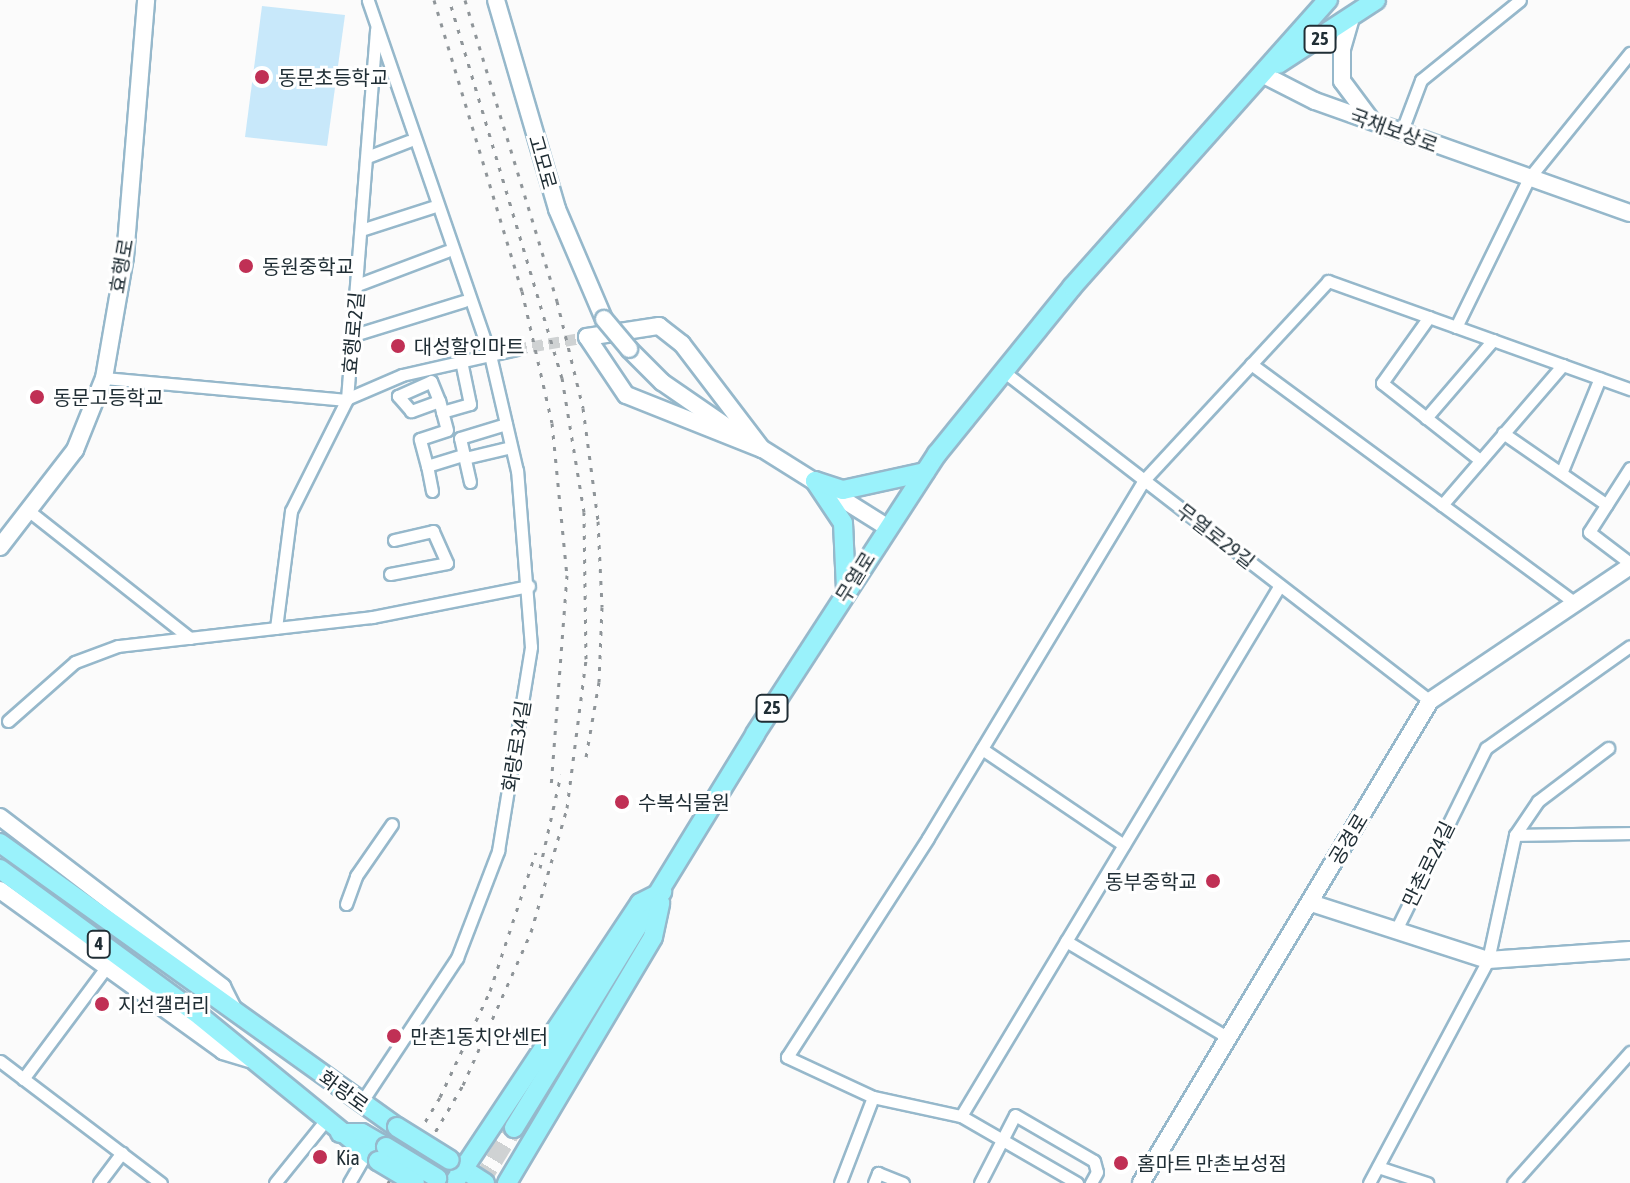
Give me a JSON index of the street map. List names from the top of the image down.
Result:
{
  "streets": {
    "main road": [
      "25",
      "국채보상로",
      "고모로",
      "효행로",
      "무열로",
      "공경로",
      "만촌로24길",
      "4",
      "화랑로"
    ],
    "street": ["효행로2길", "무열로29길", "화랑로34길"]
  },
  "crossings": [
    ["국채보상로", "무열로"],
    ["효행로2길", "화랑로34길"],
    ["무열로29길", "무열로"],
    ["무열로29길", "공경로"],
    ["화랑로34길", "화랑로"],
    ["공경로", "만촌로24길"]
  ],
  "places": [
    "동문초등학교",
    "동원중학교",
    "대성할인마트",
    "동문고등학교",
    "수복식물원",
    "동부중학교",
    "지선갤러리",
    "만촌1동치안센터",
    "Kia",
    "홈마트 만촌보성점"
  ]
}
